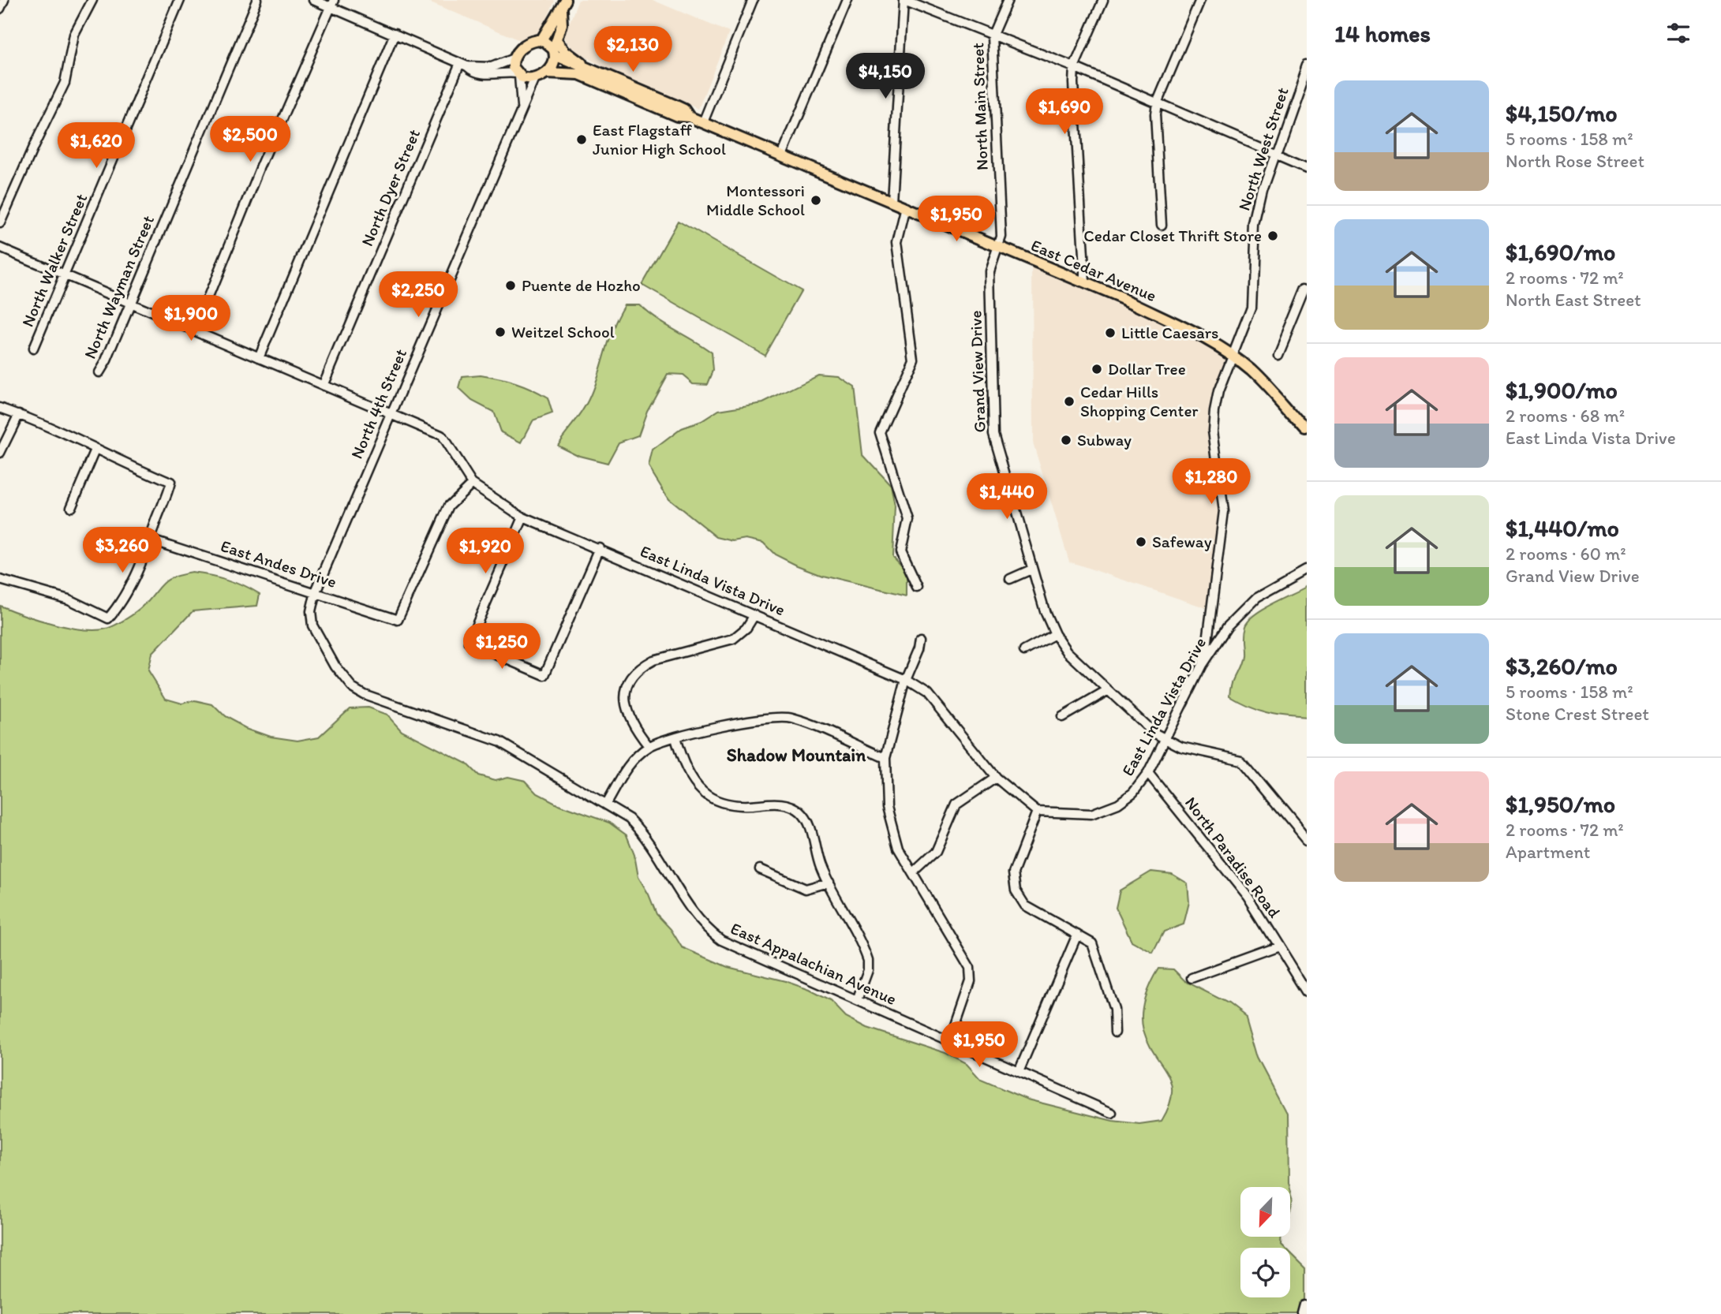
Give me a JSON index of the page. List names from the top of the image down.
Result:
{
  "streets": {
    "main road": ["East Cedar Avenue"],
    "street": [
      "North Main Street",
      "North West Street",
      "North Dyer Street",
      "North Walker Street",
      "North Wayman Street",
      "Grand View Drive",
      "North 4th Street",
      "East Andes Drive",
      "East Linda Vista Drive",
      "North Paradise Road",
      "East Appalachian Avenue"
    ]
  },
  "crossings": [
    ["North Main Street", "East Cedar Avenue"],
    ["North Main Street", "Grand View Drive"],
    ["North West Street", "East Cedar Avenue"],
    ["North West Street", "East Linda Vista Drive"],
    ["North Dyer Street", "East Linda Vista Drive"],
    ["North Walker Street", "East Linda Vista Drive"],
    ["East Cedar Avenue", "Grand View Drive"],
    ["East Cedar Avenue", "North 4th Street"],
    ["North Wayman Street", "East Linda Vista Drive"],
    ["Grand View Drive", "East Linda Vista Drive"],
    ["North 4th Street", "East Andes Drive"],
    ["North 4th Street", "East Linda Vista Drive"],
    ["North 4th Street", "East Appalachian Avenue"],
    ["East Andes Drive", "East Linda Vista Drive"],
    ["East Andes Drive", "East Appalachian Avenue"],
    ["East Linda Vista Drive", "North Paradise Road"]
  ],
  "districts": ["Shadow Mountain"],
  "places": [
    "East Flagstaff Junior High School",
    "Montessori Middle School",
    "Cedar Closet Thrift Store",
    "Puente de Hozho",
    "Weitzel School",
    "Little Caesars",
    "Dollar Tree",
    "Cedar Hills Shopping Center",
    "Subway",
    "Safeway"
  ],
  "north": "bottom left",
  "page": {
    "heading": "14 homes",
    "price": [
      "$2,130",
      "$4,150",
      "$1,690",
      "$2,500",
      "$1,620",
      "$1,950",
      "$2,250",
      "$1,900",
      "$1,280",
      "$1,440",
      "$3,260",
      "$1,920",
      "$1,250",
      "$1,950"
    ],
    "list": [
      {
        "name": "$4,150/mo",
        "note": "5 rooms · 158 m² · North Rose Street"
      },
      {
        "name": "$1,690/mo",
        "note": "2 rooms · 72 m² · North East Street"
      },
      {
        "name": "$1,900/mo",
        "note": "2 rooms · 68 m² · East Linda Vista Drive"
      },
      {
        "name": "$1,440/mo",
        "note": "2 rooms · 60 m² · Grand View Drive"
      },
      {
        "name": "$3,260/mo",
        "note": "5 rooms · 158 m² · Stone Crest Street"
      },
      {
        "name": "$1,950/mo",
        "note": "2 rooms · 72 m² · Apartment"
      }
    ]
  }
}
